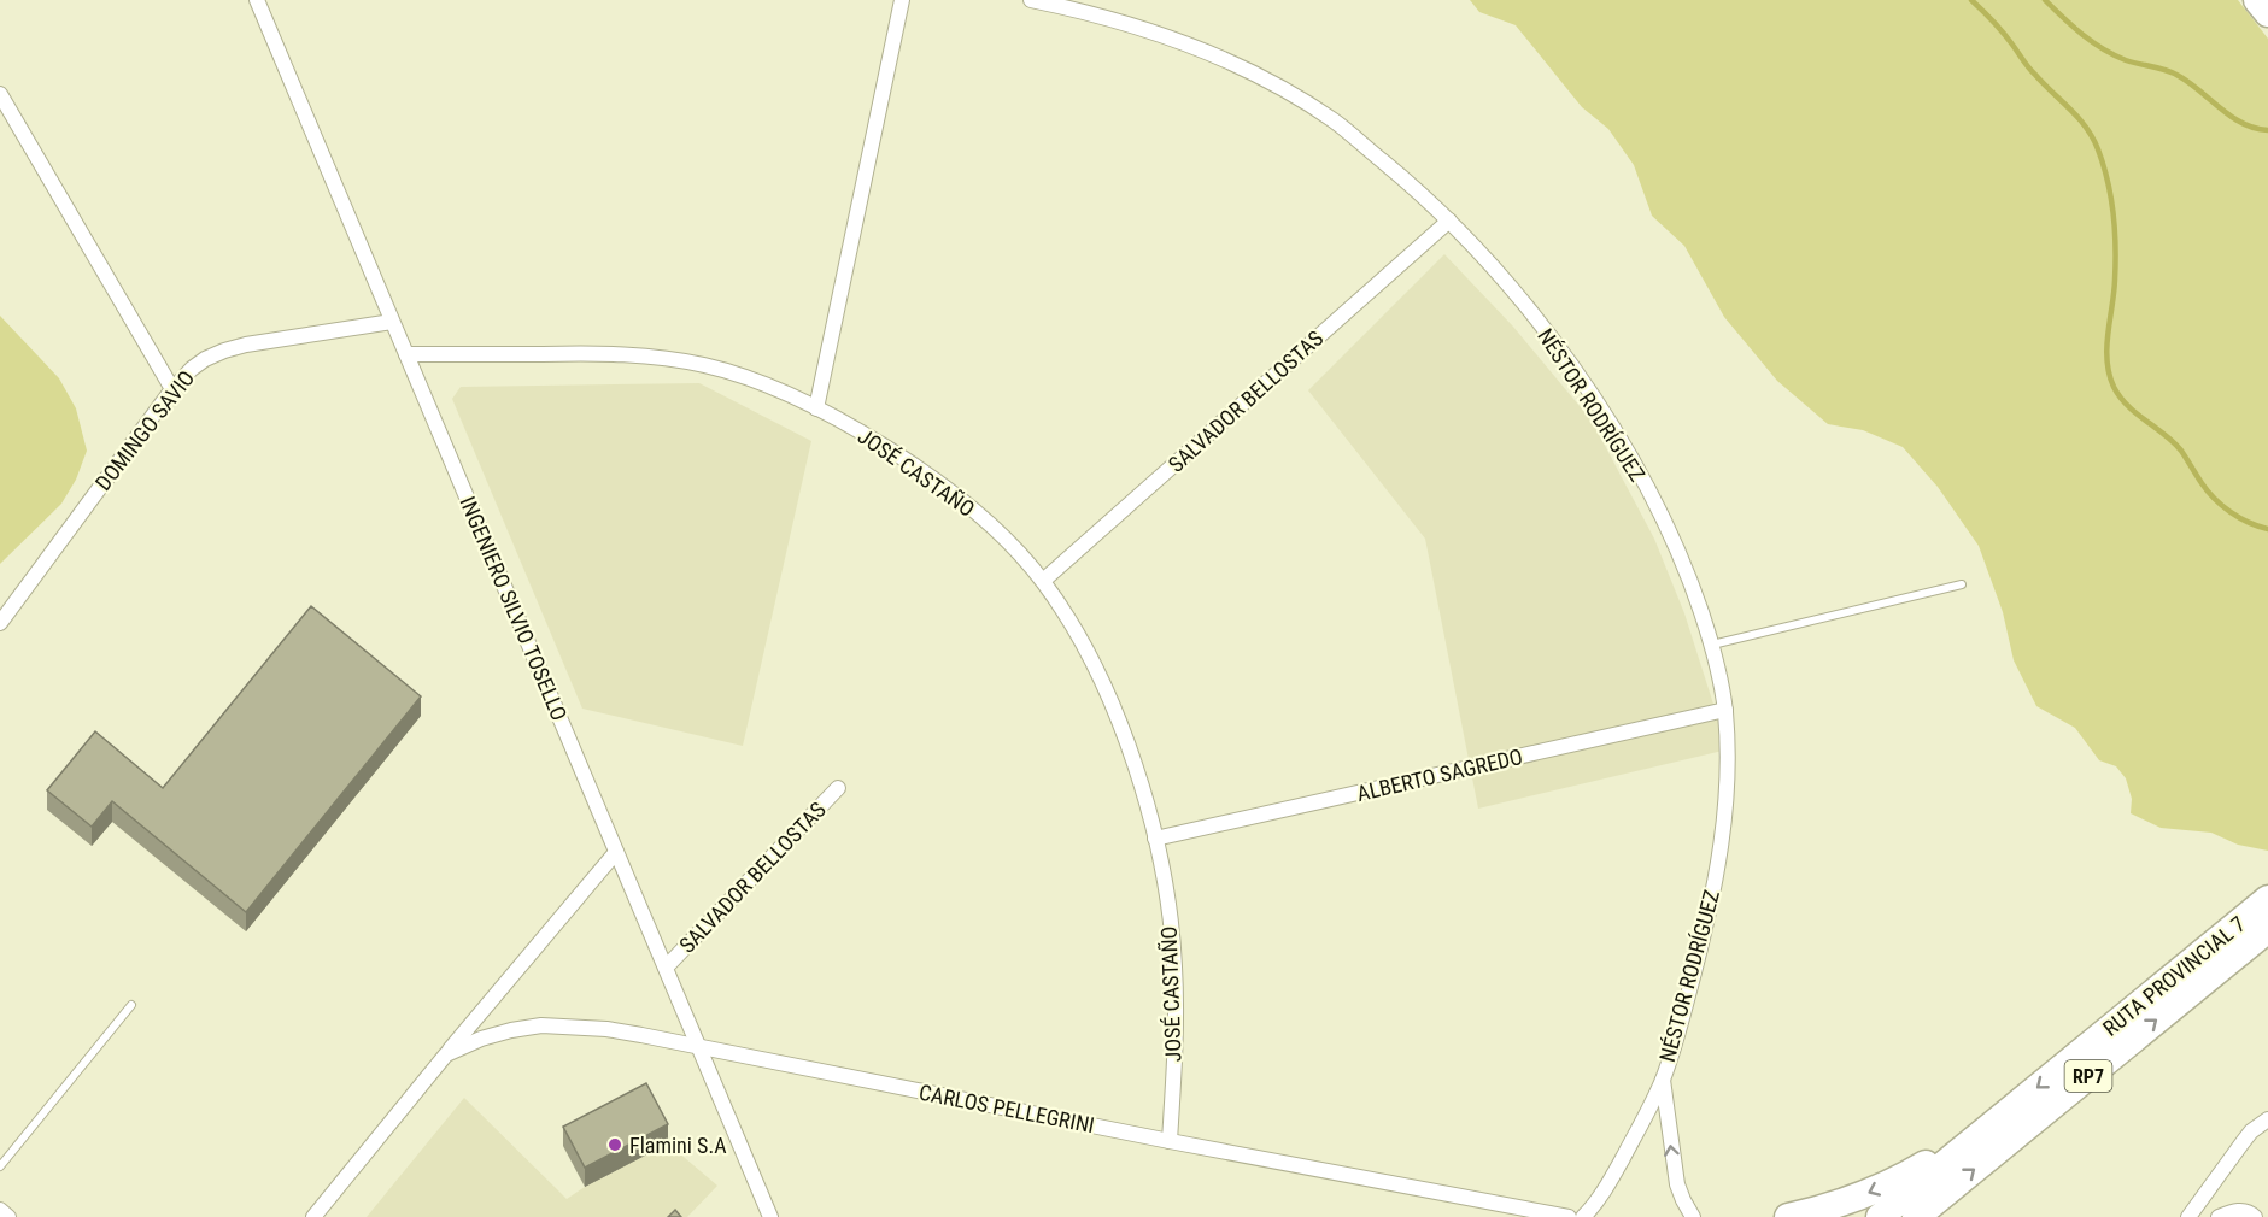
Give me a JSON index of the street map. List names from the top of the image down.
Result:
{
  "streets": {
    "highway": ["RUTA PROVINCIAL 7", "RP7"],
    "street": [
      "SALVADOR BELLOSTAS",
      "NÉSTOR RODRÍGUEZ",
      "DOMINGO SAVIO",
      "JOSÉ CASTAÑO",
      "INGENIERO SILVIO TOSELLO",
      "ALBERTO SAGREDO",
      "CARLOS PELLEGRINI"
    ]
  },
  "crossings": [
    ["SALVADOR BELLOSTAS", "NÉSTOR RODRÍGUEZ"],
    ["SALVADOR BELLOSTAS", "JOSÉ CASTAÑO"],
    ["SALVADOR BELLOSTAS", "INGENIERO SILVIO TOSELLO"],
    ["NÉSTOR RODRÍGUEZ", "ALBERTO SAGREDO"],
    ["DOMINGO SAVIO", "INGENIERO SILVIO TOSELLO"],
    ["JOSÉ CASTAÑO", "INGENIERO SILVIO TOSELLO"],
    ["JOSÉ CASTAÑO", "ALBERTO SAGREDO"],
    ["JOSÉ CASTAÑO", "CARLOS PELLEGRINI"],
    ["INGENIERO SILVIO TOSELLO", "CARLOS PELLEGRINI"]
  ],
  "places": ["Flamini S.A"]
}
